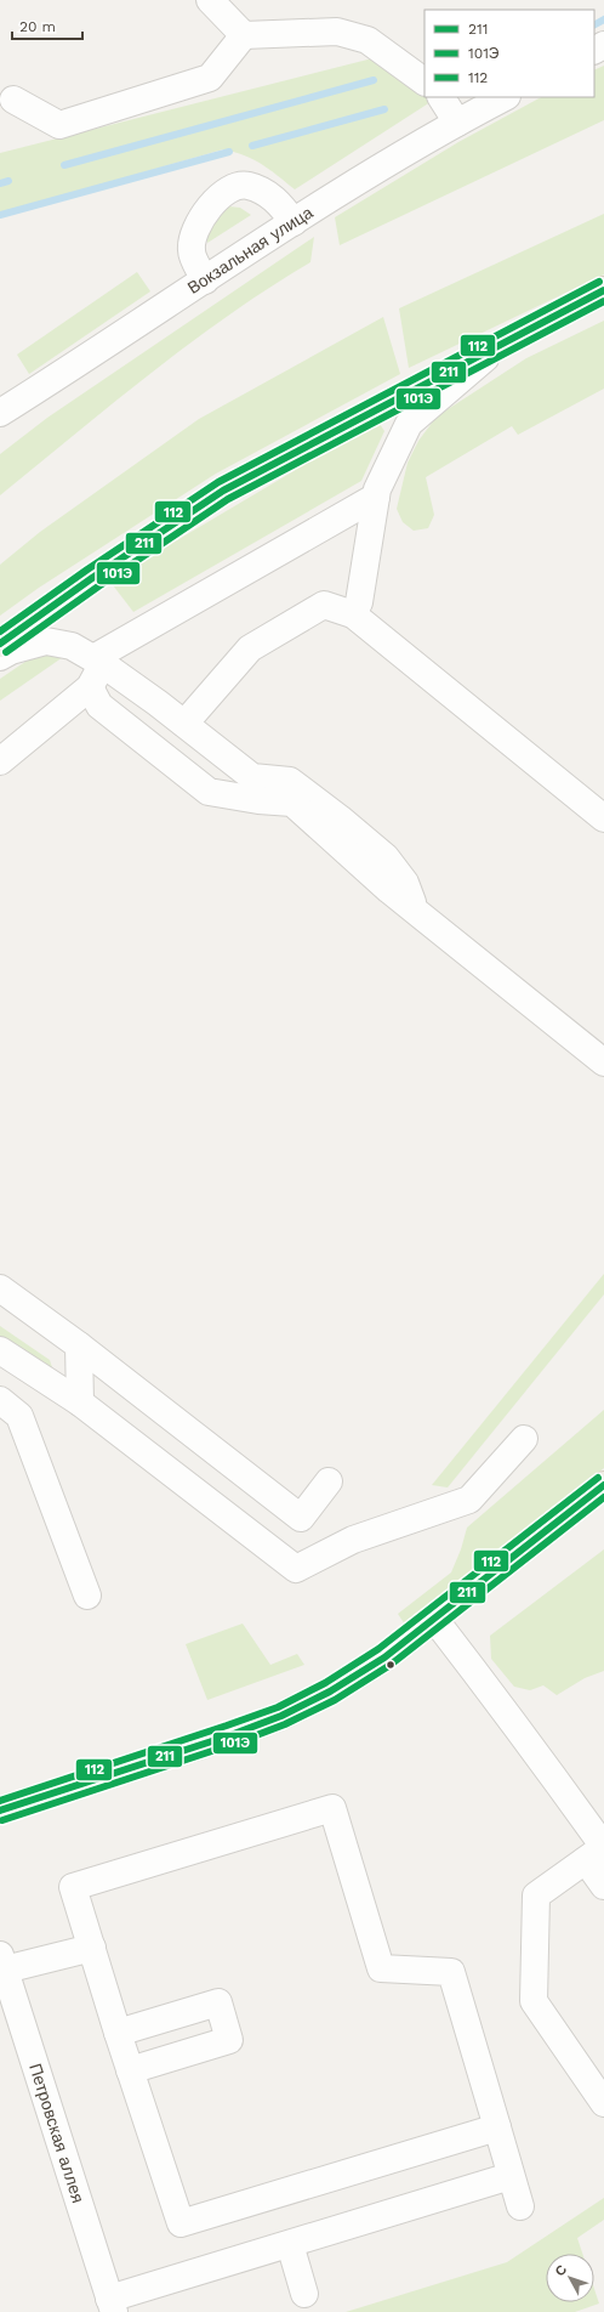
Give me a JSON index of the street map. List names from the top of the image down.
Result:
{
  "streets": {
    "street": ["Вокзальная улица", "Петровская аллея"]
  },
  "lines": ["transit line 112", "transit line 211", "transit line 101Э"],
  "legend": ["211", "101Э", "112"],
  "scale_bar": "20 m",
  "north": "top left"
}
